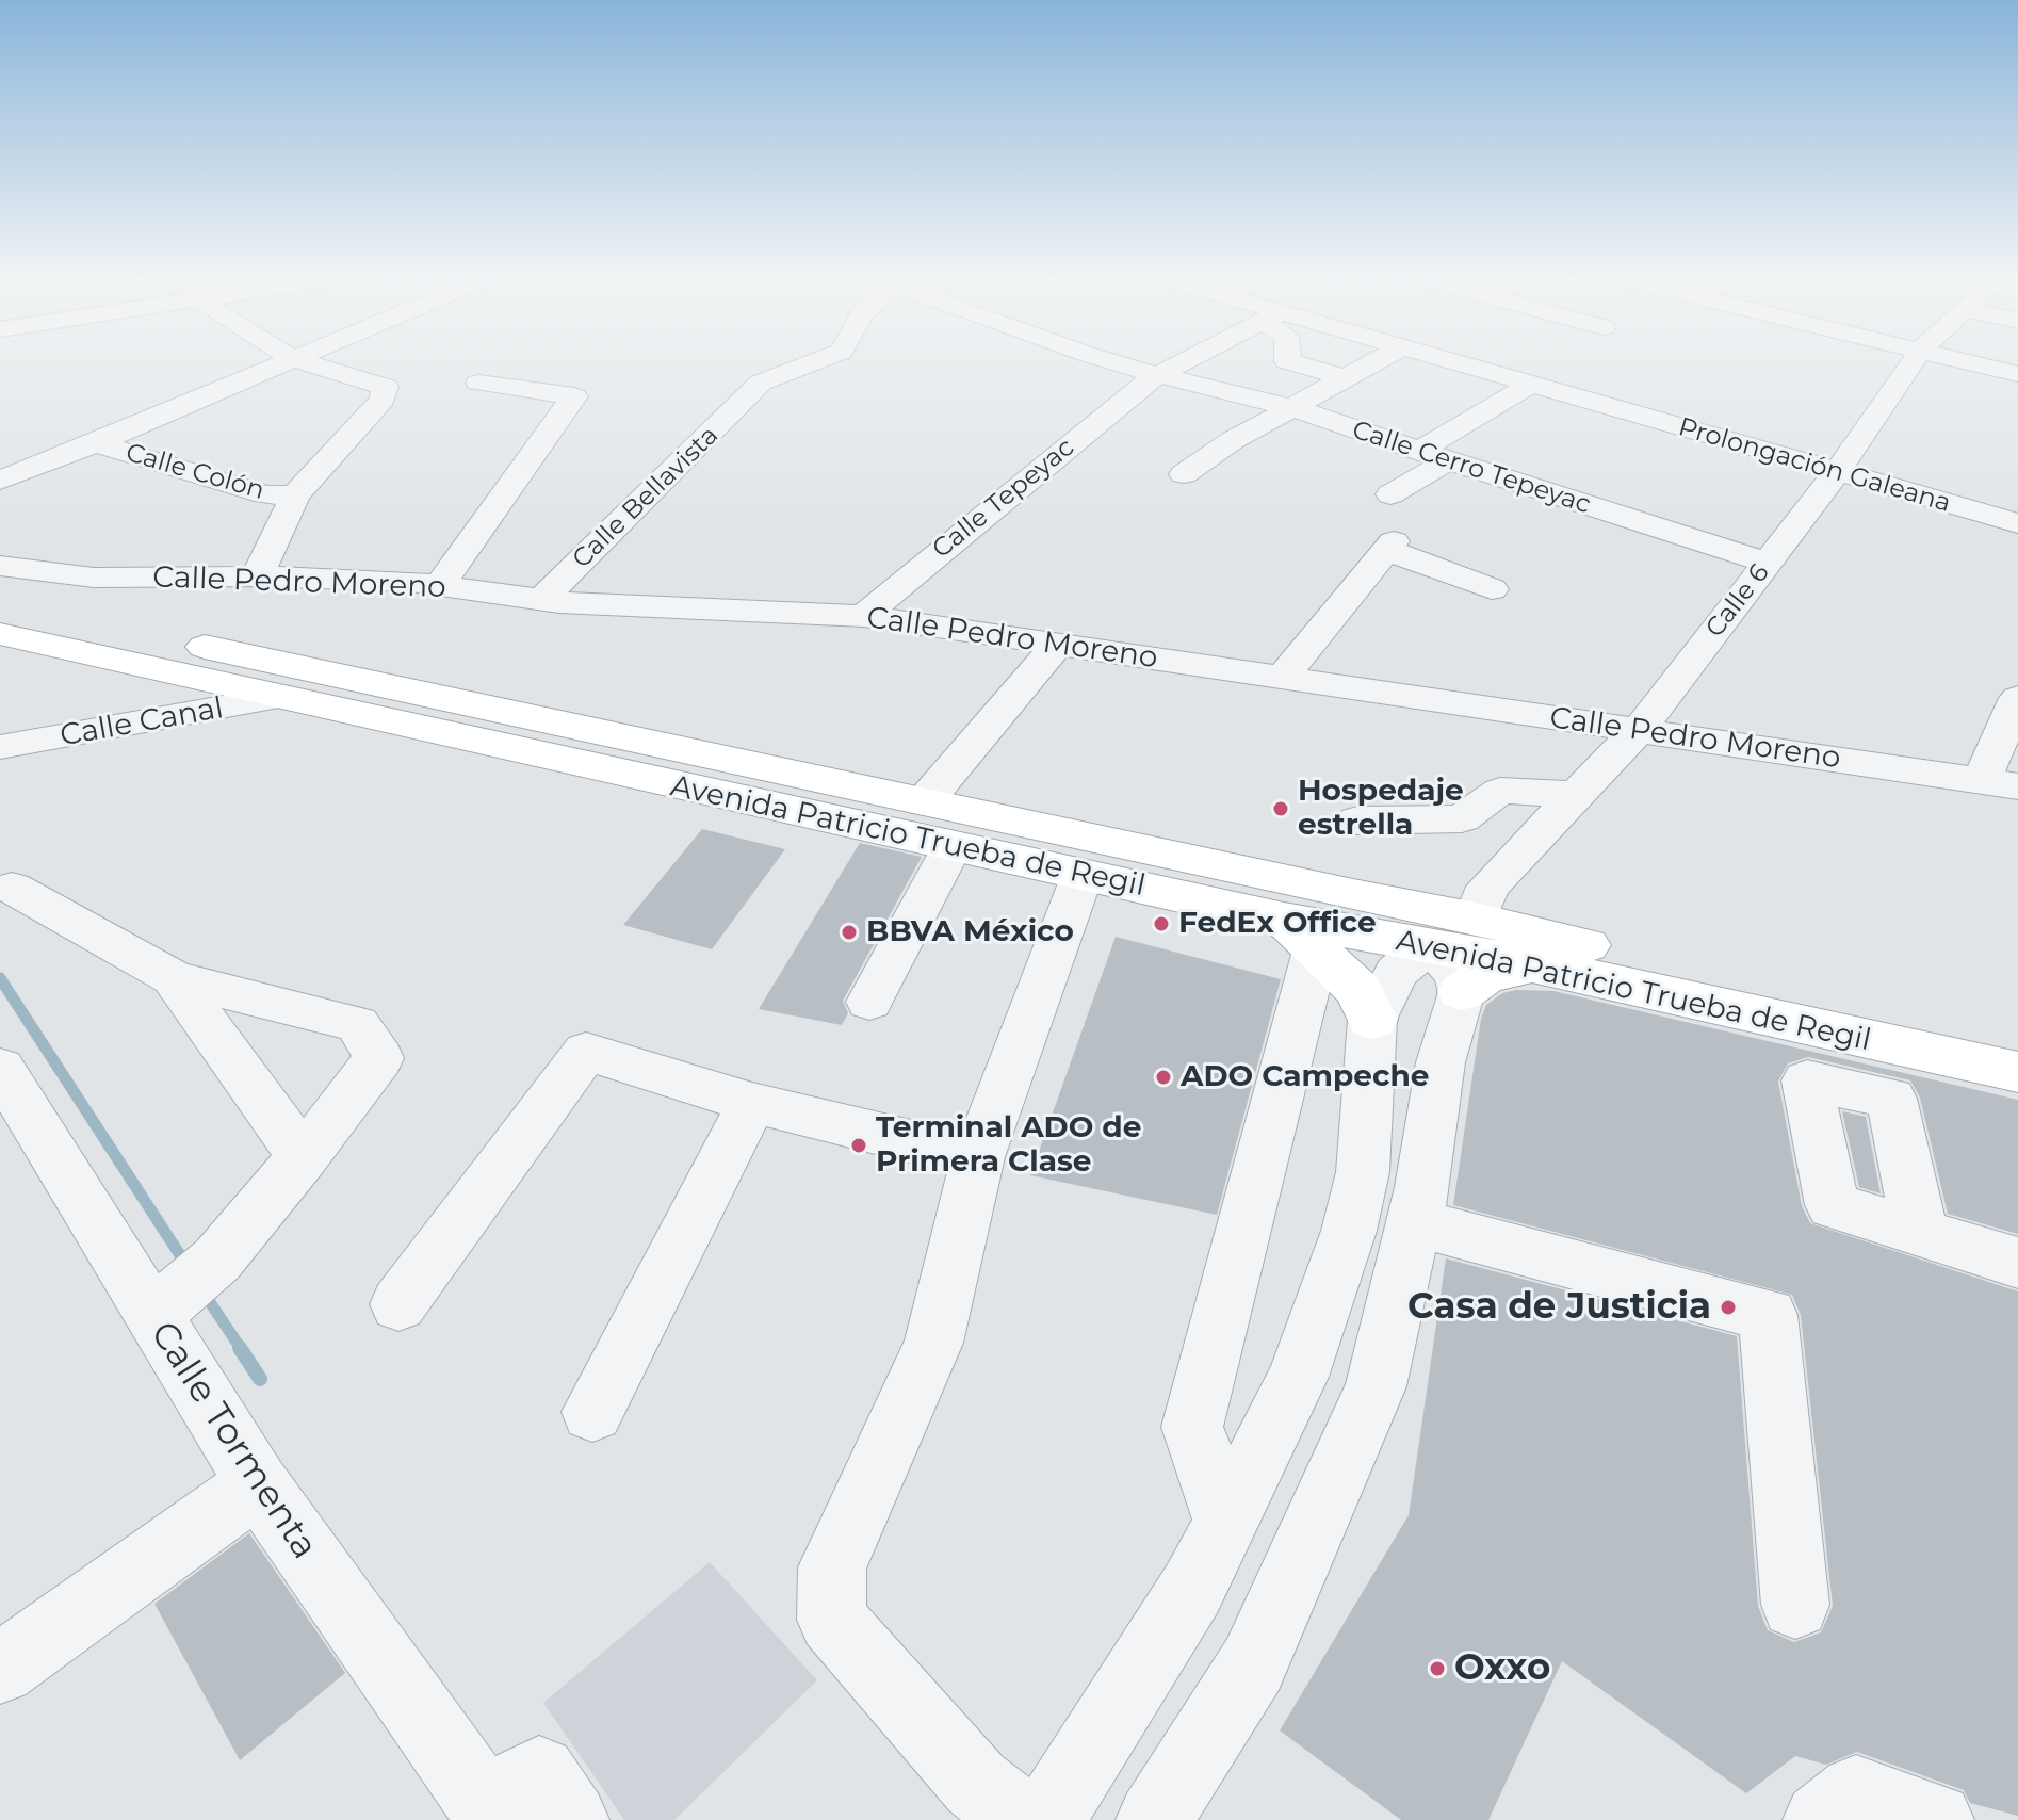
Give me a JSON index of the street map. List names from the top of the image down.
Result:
{
  "streets": {
    "main road": ["Avenida Patricio Trueba de Regil"],
    "street": [
      "Prolongación Galeana",
      "Calle Cerro Tepeyac",
      "Calle Colón",
      "Calle Bellavista",
      "Calle Tepeyac",
      "Calle Pedro Moreno",
      "Calle 6",
      "Calle Canal",
      "Calle Tormenta"
    ]
  },
  "crossings": [
    ["Prolongación Galeana", "Calle 6"],
    ["Calle Cerro Tepeyac", "Calle Tepeyac"],
    ["Calle Cerro Tepeyac", "Calle 6"],
    ["Calle Bellavista", "Calle Pedro Moreno"],
    ["Calle Tepeyac", "Calle Pedro Moreno"],
    ["Calle Pedro Moreno", "Calle 6"],
    ["Calle 6", "Avenida Patricio Trueba de Regil"],
    ["Calle Canal", "Avenida Patricio Trueba de Regil"]
  ],
  "places": [
    "Hospedaje estrella",
    "FedEx Office",
    "BBVA México",
    "ADO Campeche",
    "Terminal ADO de Primera Clase",
    "Casa de Justicia",
    "Oxxo"
  ]
}
